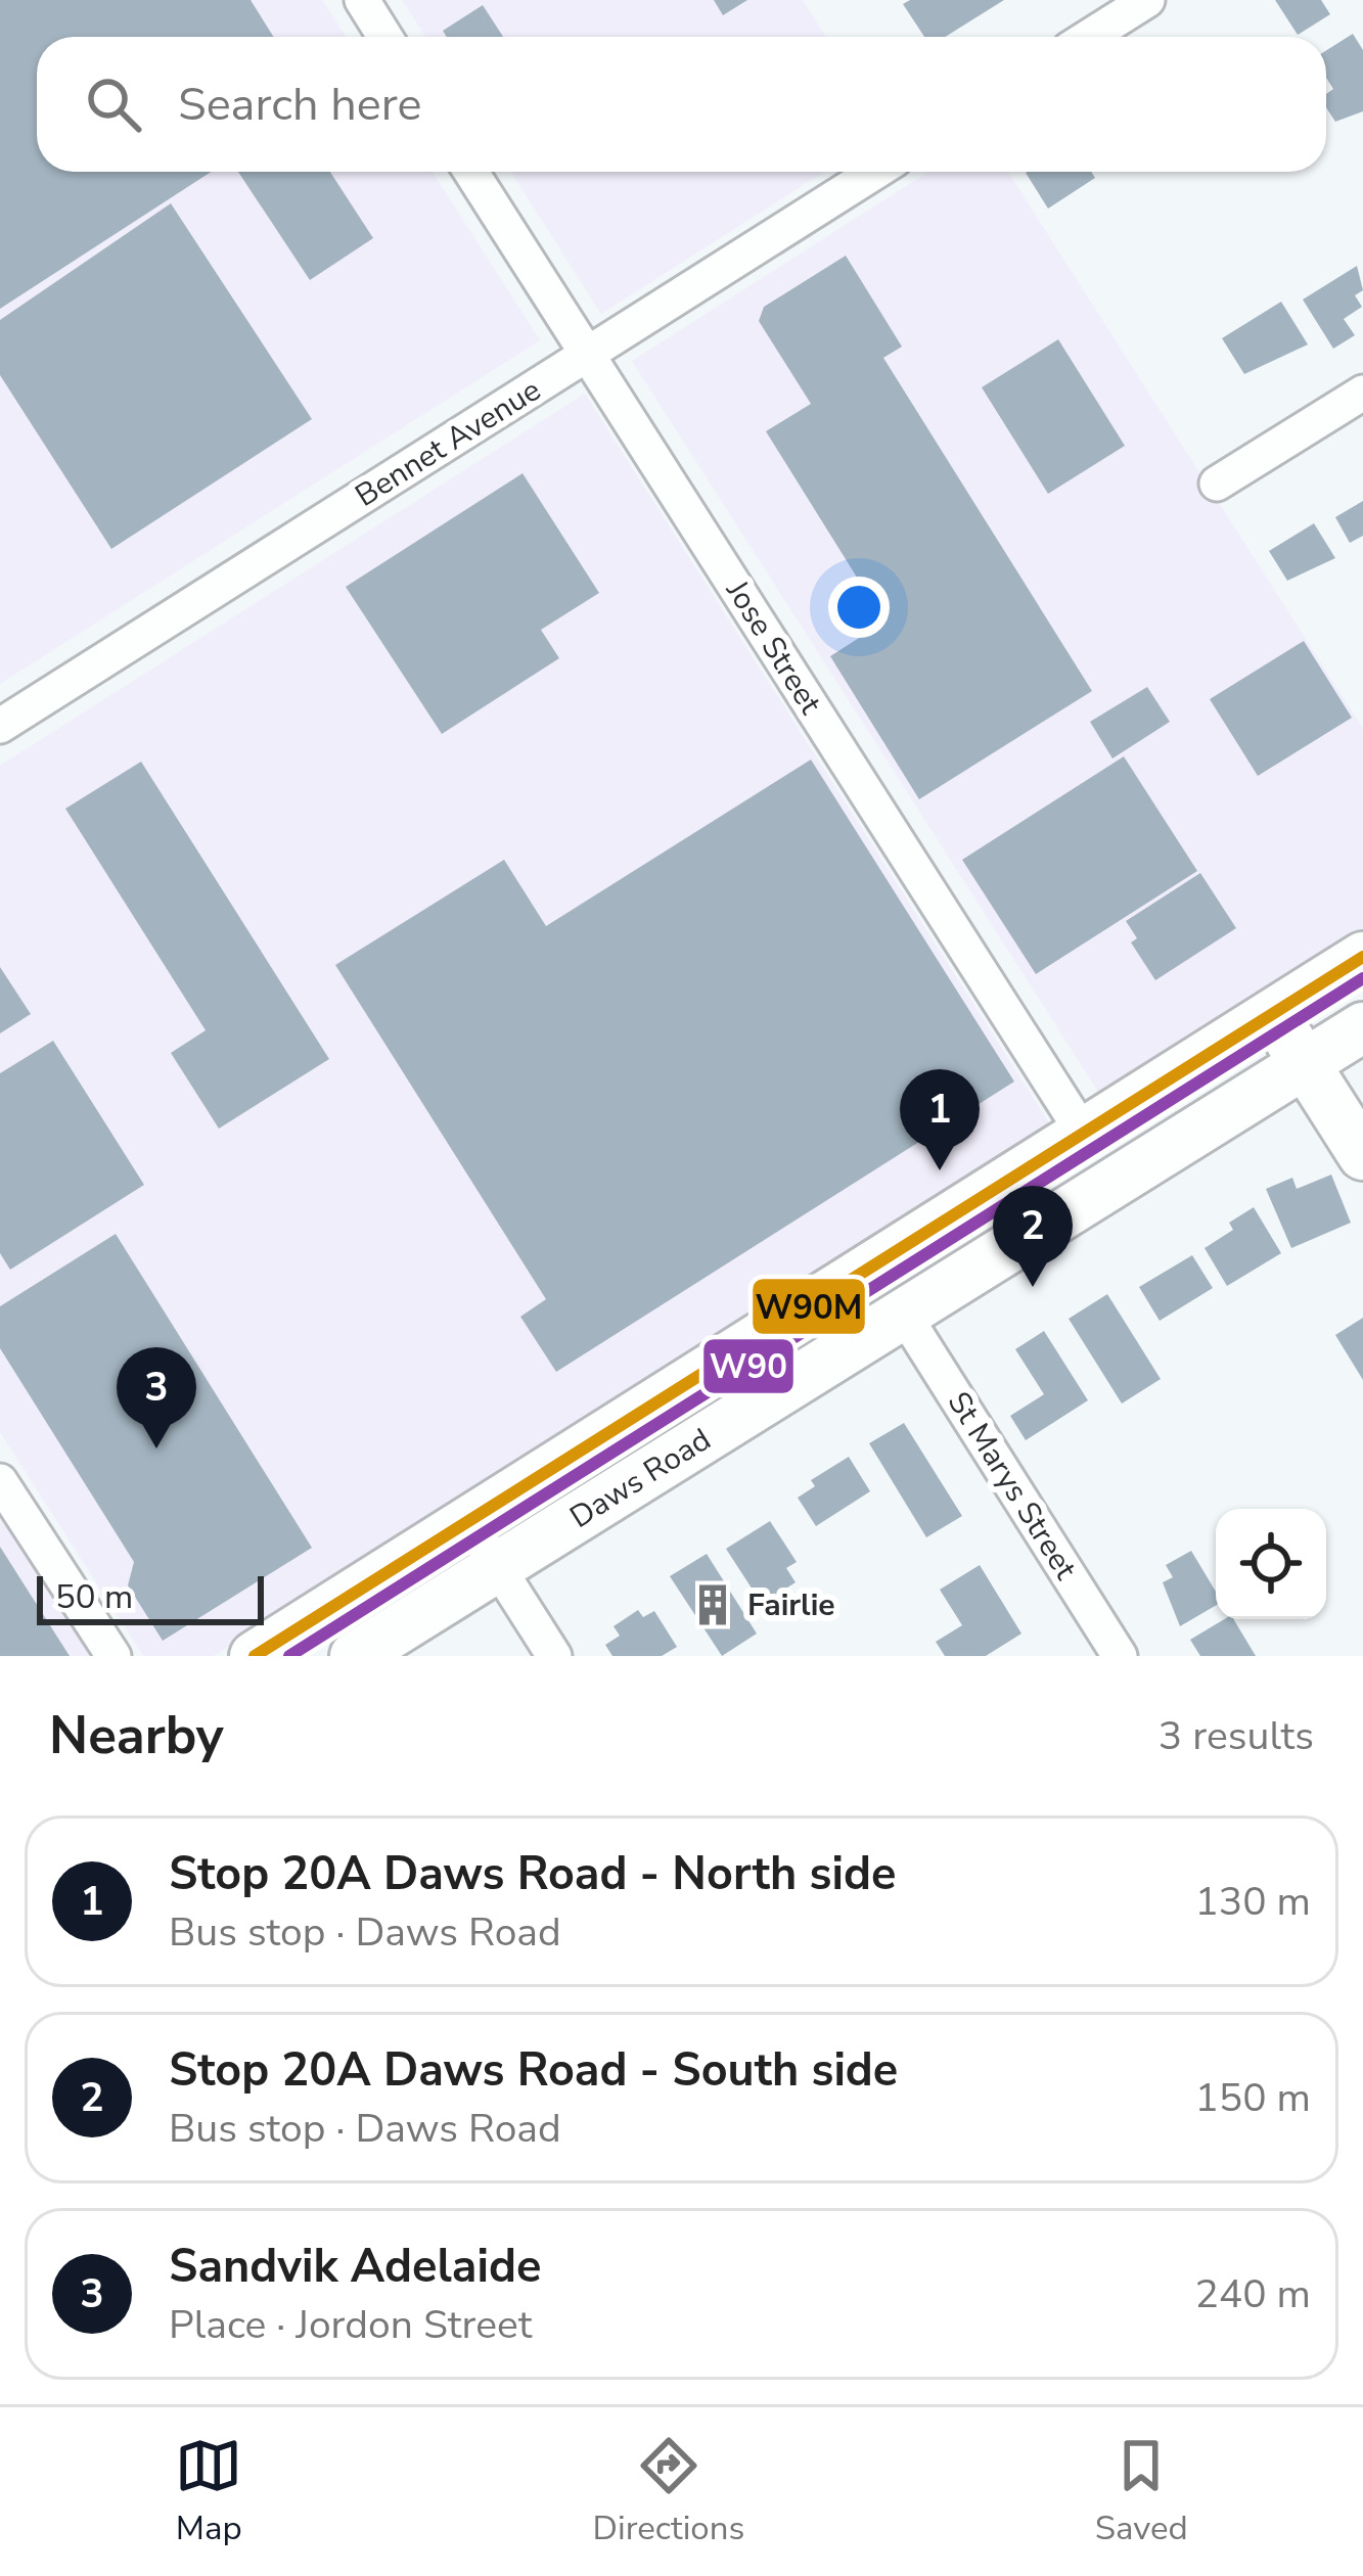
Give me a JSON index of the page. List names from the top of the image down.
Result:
{
  "streets": {
    "main road": ["Daws Road"],
    "street": ["Bennet Avenue", "Jose Street", "St Marys Street"]
  },
  "crossings": [
    ["Bennet Avenue", "Jose Street"],
    ["Jose Street", "Daws Road"],
    ["Daws Road", "St Marys Street"]
  ],
  "places": {
    "building": ["Fairlie"]
  },
  "lines": ["transit line W90M", "transit line W90"],
  "scale_bar": "50 m",
  "page": {
    "search": "Search here",
    "pins": ["1", "2", "3"],
    "scale": "50 m",
    "heading": ["Nearby", "3 results"],
    "list": [
      {
        "mark": "1",
        "name": "Stop 20A Daws Road - North side",
        "note": "Bus stop · Daws Road",
        "value": "130 m"
      },
      {
        "mark": "2",
        "name": "Stop 20A Daws Road - South side",
        "note": "Bus stop · Daws Road",
        "value": "150 m"
      },
      {
        "mark": "3",
        "name": "Sandvik Adelaide",
        "note": "Place · Jordon Street",
        "value": "240 m"
      }
    ],
    "nav": ["Map", "Directions", "Saved"]
  }
}
